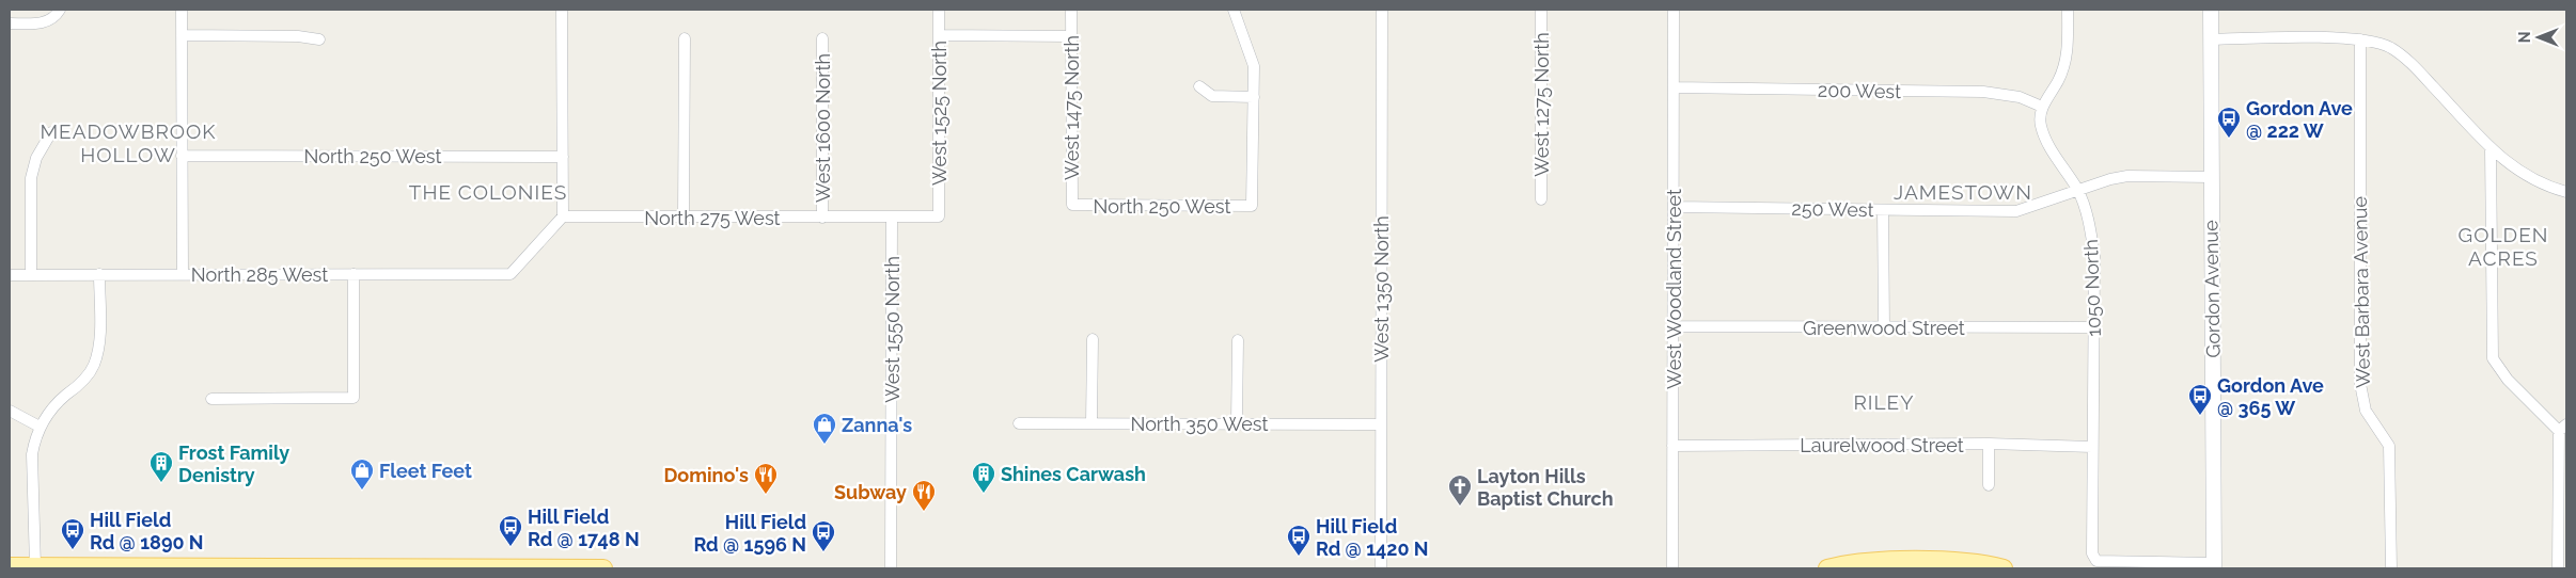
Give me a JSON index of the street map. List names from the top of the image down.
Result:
{
  "streets": {
    "main road": ["Gordon Avenue"],
    "street": [
      "200 West",
      "West 1275 North",
      "West 1475 North",
      "West 1525 North",
      "West 1600 North",
      "North 250 West",
      "250 West",
      "North 275 West",
      "North 285 West",
      "1050 North",
      "West 1350 North",
      "West Woodland Street",
      "West Barbara Avenue",
      "Greenwood Street",
      "West 1550 North",
      "North 350 West",
      "Laurelwood Street"
    ]
  },
  "crossings": [
    ["200 West", "1050 North"],
    ["200 West", "West Woodland Street"],
    ["West 1475 North", "North 250 West"],
    ["West 1525 North", "North 275 West"],
    ["West 1600 North", "North 275 West"],
    ["250 West", "1050 North"],
    ["250 West", "West Woodland Street"],
    ["250 West", "Gordon Avenue"],
    ["North 275 West", "North 285 West"],
    ["North 275 West", "West 1550 North"],
    ["1050 North", "Gordon Avenue"],
    ["1050 North", "Greenwood Street"],
    ["1050 North", "Laurelwood Street"],
    ["West 1350 North", "North 350 West"],
    ["West Woodland Street", "Greenwood Street"],
    ["West Woodland Street", "Laurelwood Street"]
  ],
  "districts": [
    "MEADOWBROOK HOLLOW",
    "THE COLONIES",
    "JAMESTOWN",
    "GOLDEN ACRES",
    "RILEY"
  ],
  "places": {
    "bus stop": [
      "Gordon Ave @ 222 W",
      "Gordon Ave @ 365 W",
      "Hill Field Rd @ 1748 N",
      "Hill Field Rd @ 1890 N",
      "Hill Field Rd @ 1596 N",
      "Hill Field Rd @ 1420 N"
    ],
    "shop": ["Zanna's", "Fleet Feet"],
    "building": ["Frost Family Denistry", "Shines Carwash"],
    "restaurant": ["Domino's", "Subway"],
    "church": ["Layton Hills Baptist Church"]
  },
  "north": "left"
}
